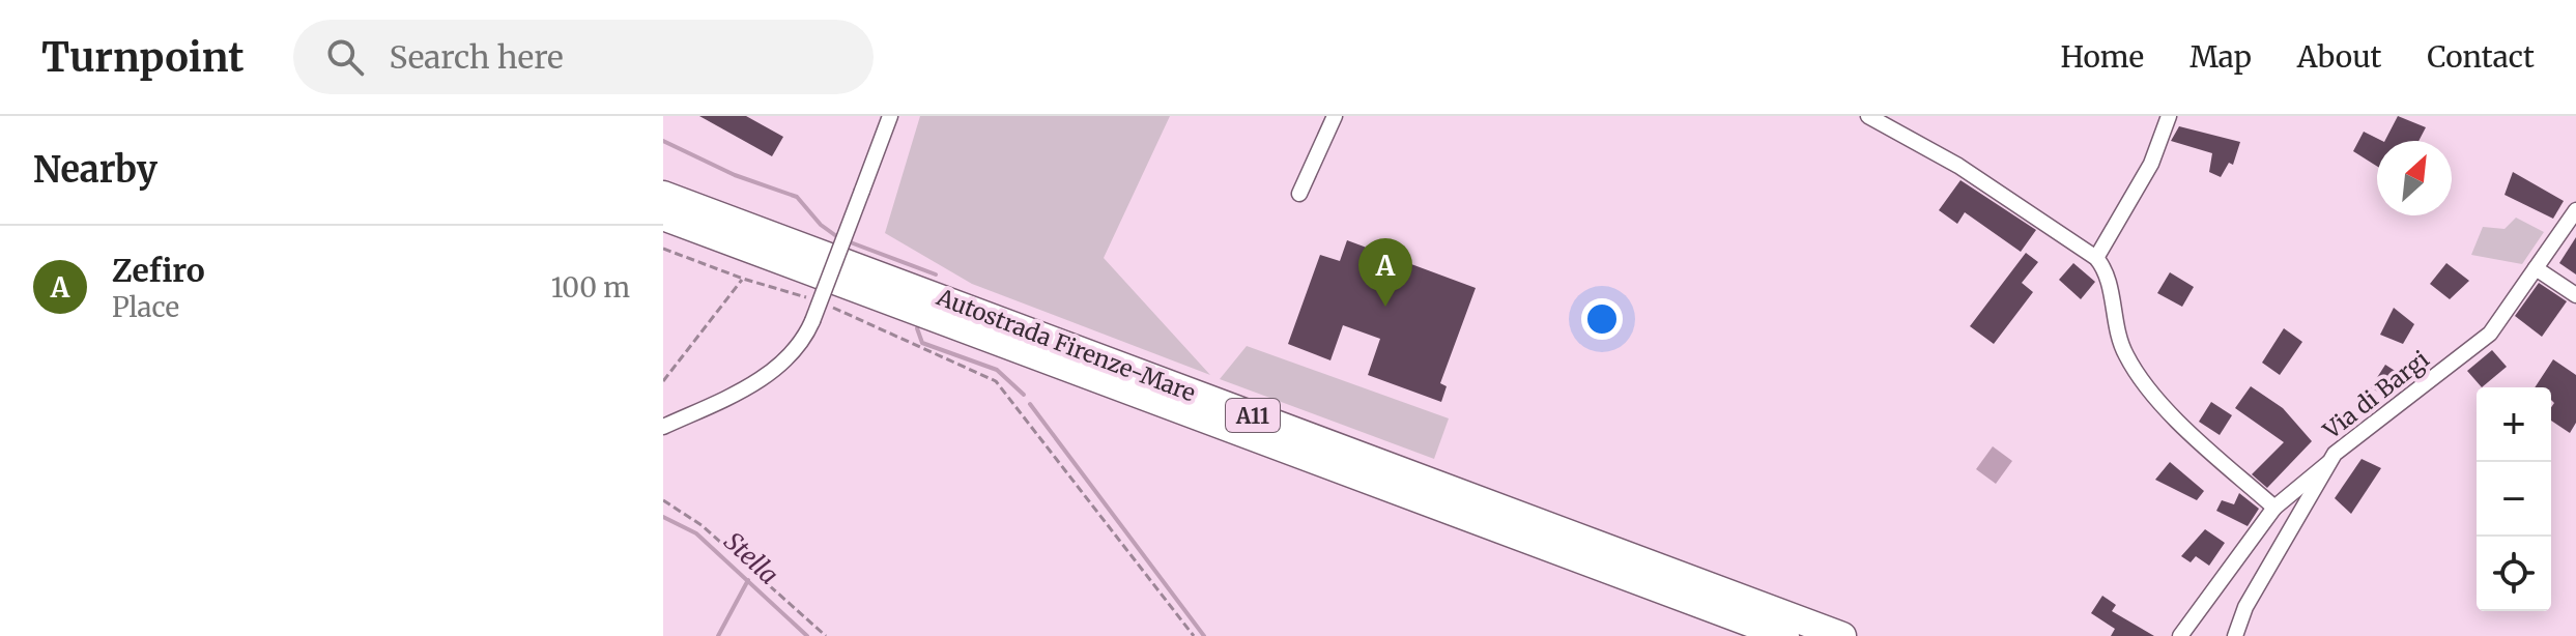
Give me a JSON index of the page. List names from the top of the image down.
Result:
{
  "streets": {
    "highway": ["Autostrada Firenze-Mare", "A11"],
    "street": ["Via di Bargi"]
  },
  "water": ["Stella"],
  "north": "top right",
  "page": {
    "header": "Turnpoint",
    "search": "Search here",
    "nav": [
      "Home",
      "Map",
      "About",
      "Contact"
    ],
    "heading": "Nearby",
    "list": [
      {
        "mark": "A",
        "name": "Zefiro",
        "note": "Place",
        "value": "100 m"
      }
    ],
    "pins": "A",
    "map_buttons": ["+", "−"]
  }
}
